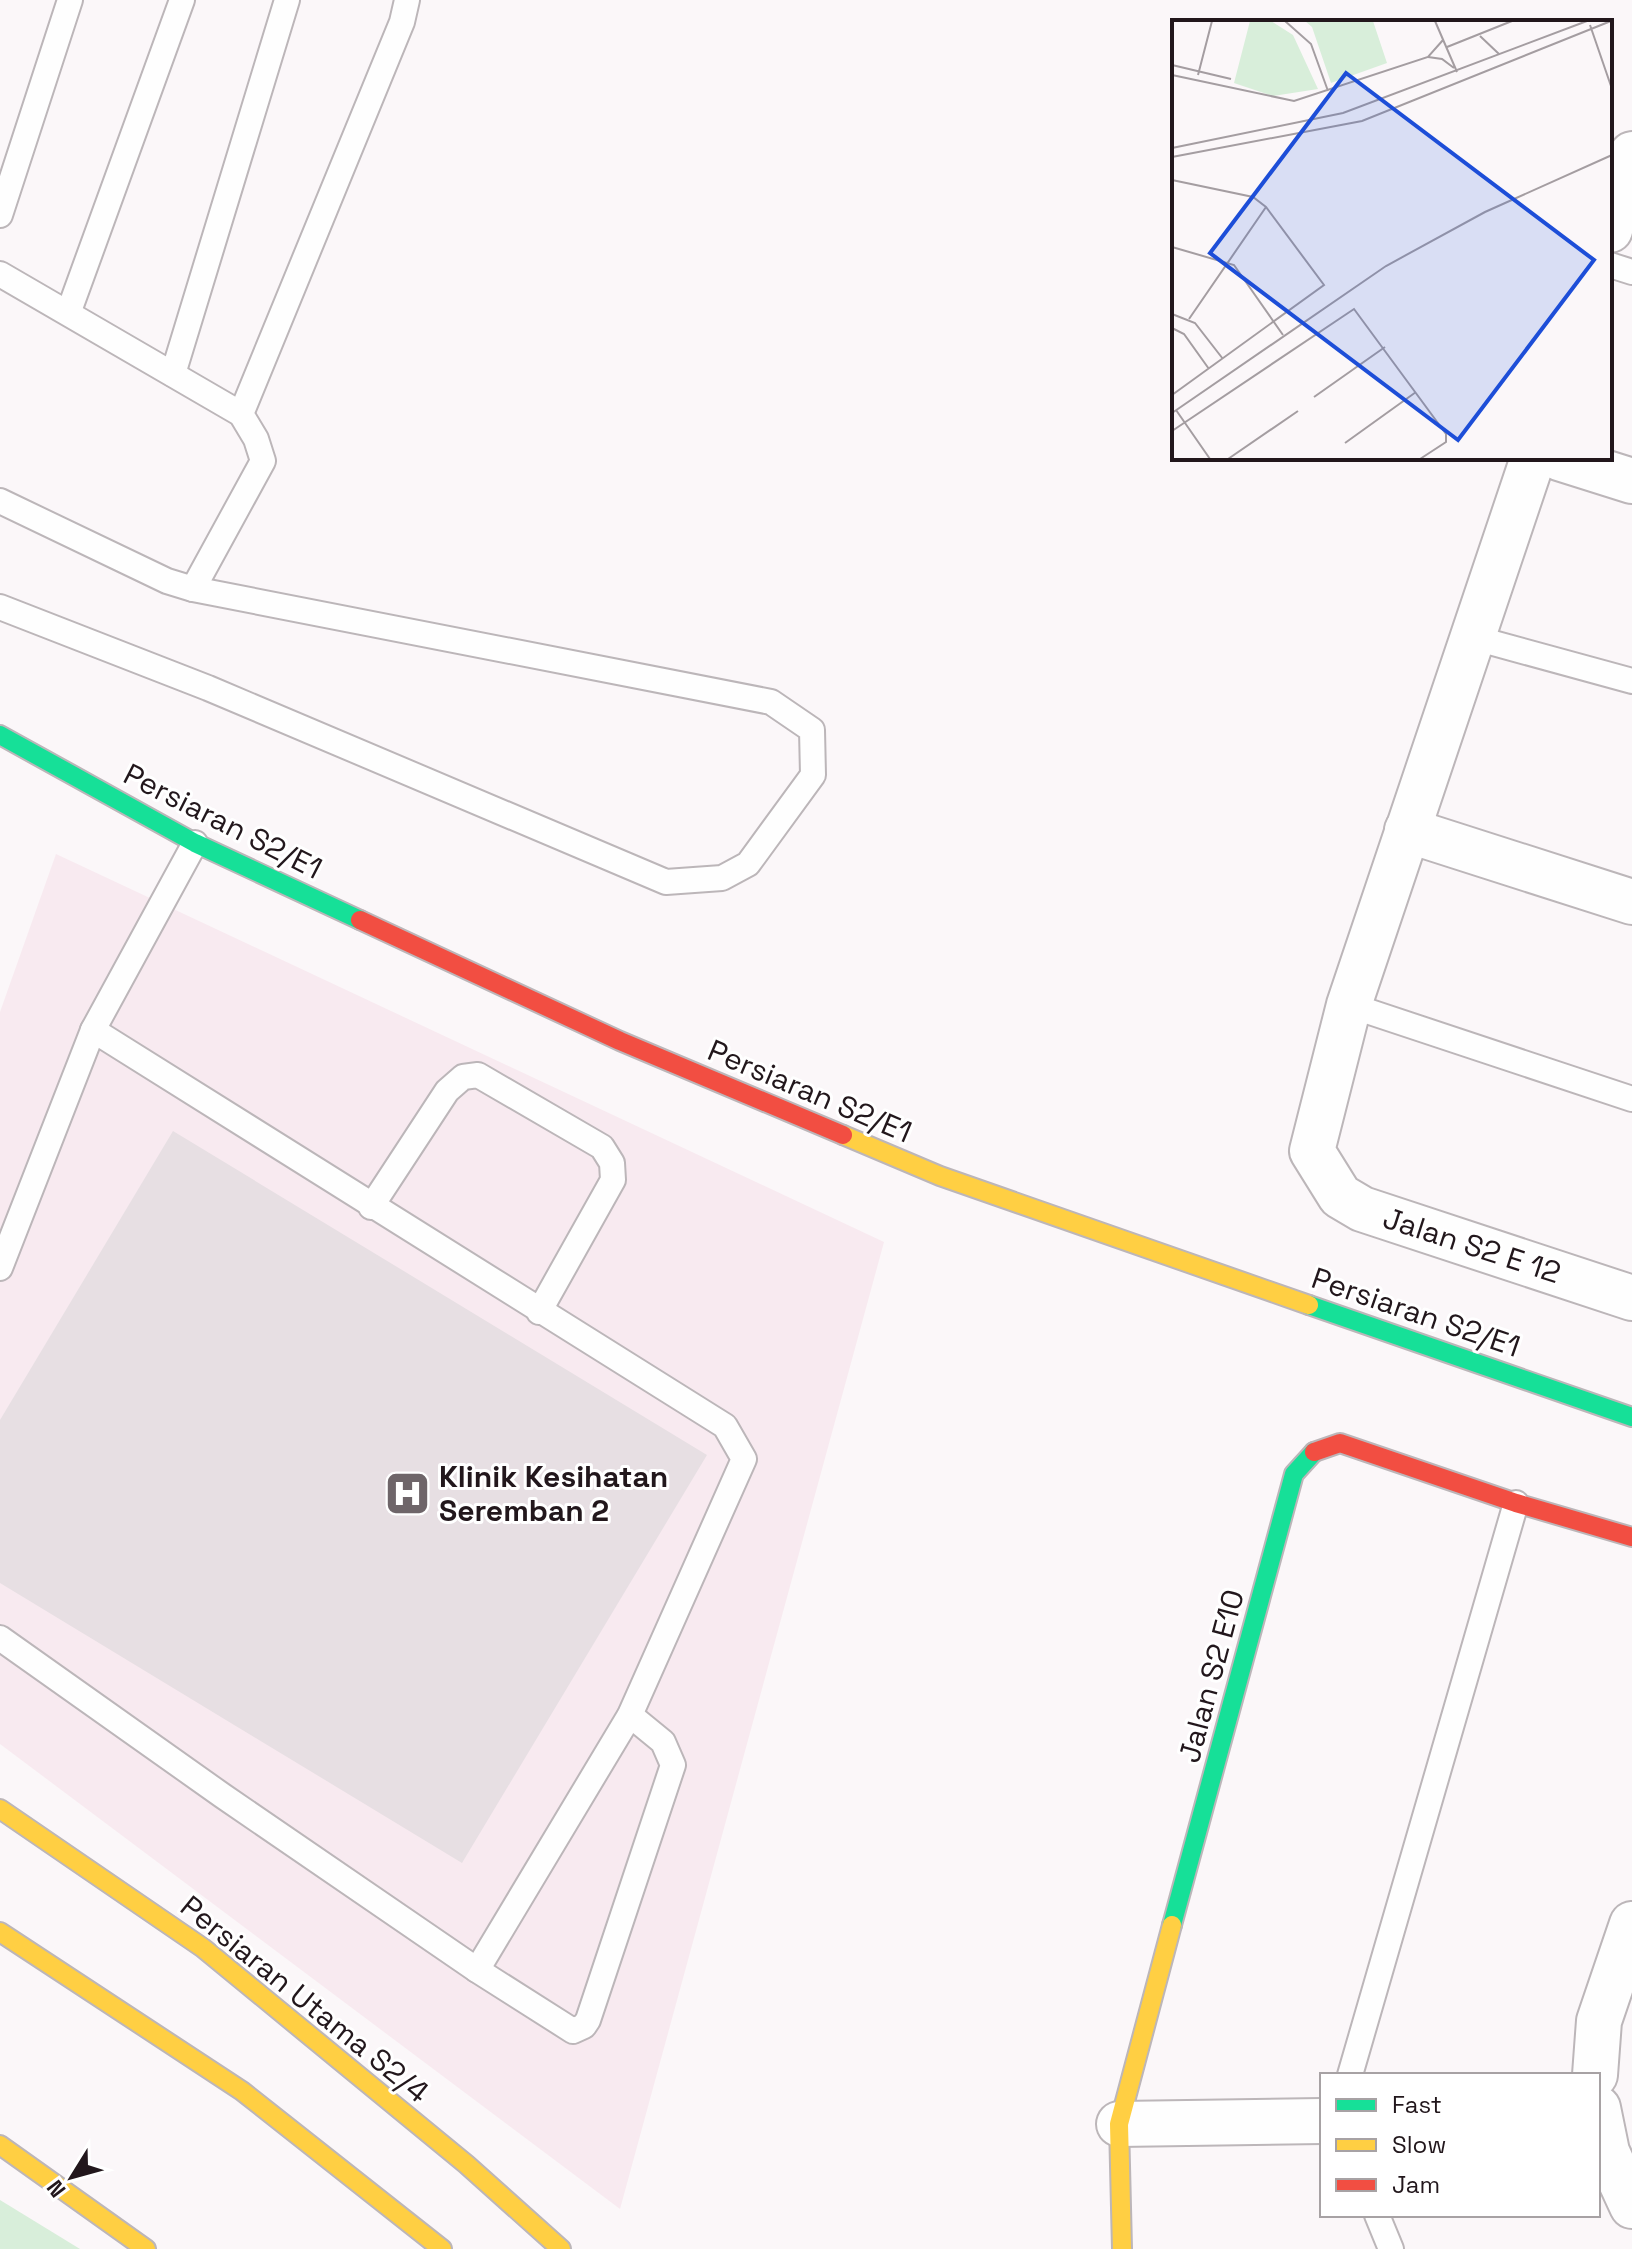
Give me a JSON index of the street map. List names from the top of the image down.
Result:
{
  "streets": {
    "street": [
      "Persiaran S2/E1",
      "Jalan S2 E 12",
      "Jalan S2 E10",
      "Persiaran Utama S2/4"
    ]
  },
  "places": {
    "hospital": ["Klinik Kesihatan Seremban 2"]
  },
  "legend": ["Fast", "Slow", "Jam"],
  "north": "bottom left"
}
